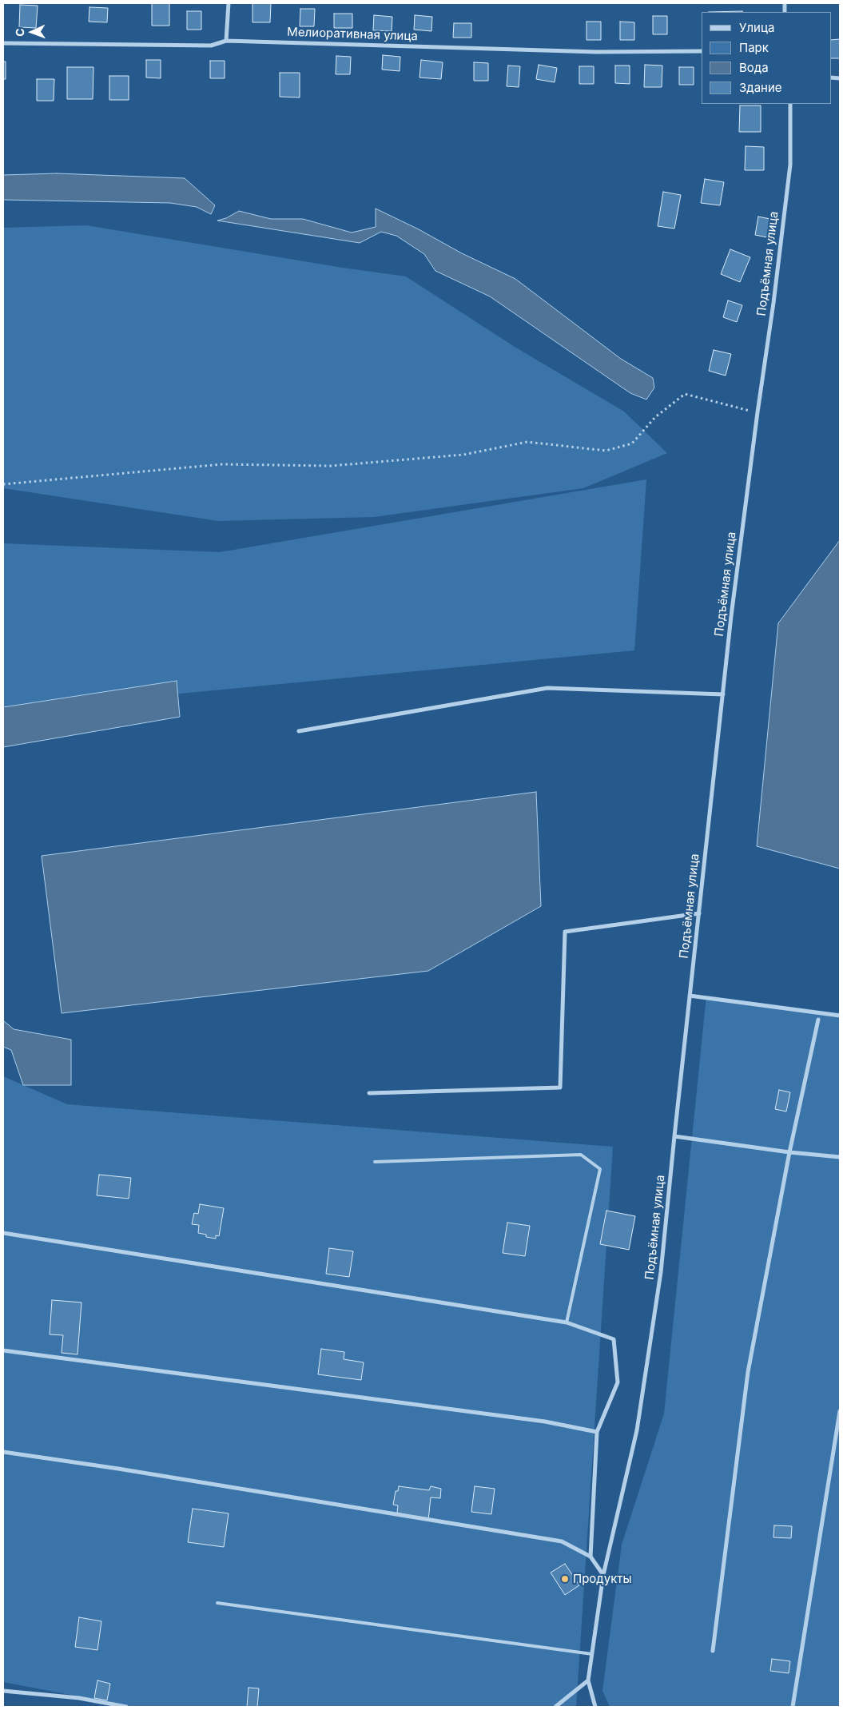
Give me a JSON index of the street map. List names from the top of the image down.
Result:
{
  "streets": {
    "street": ["Мелиоративная улица", "Подъёмная улица"]
  },
  "places": ["Продукты"],
  "legend": [
    "Улица",
    "Парк",
    "Вода",
    "Здание"
  ],
  "north": "left"
}
